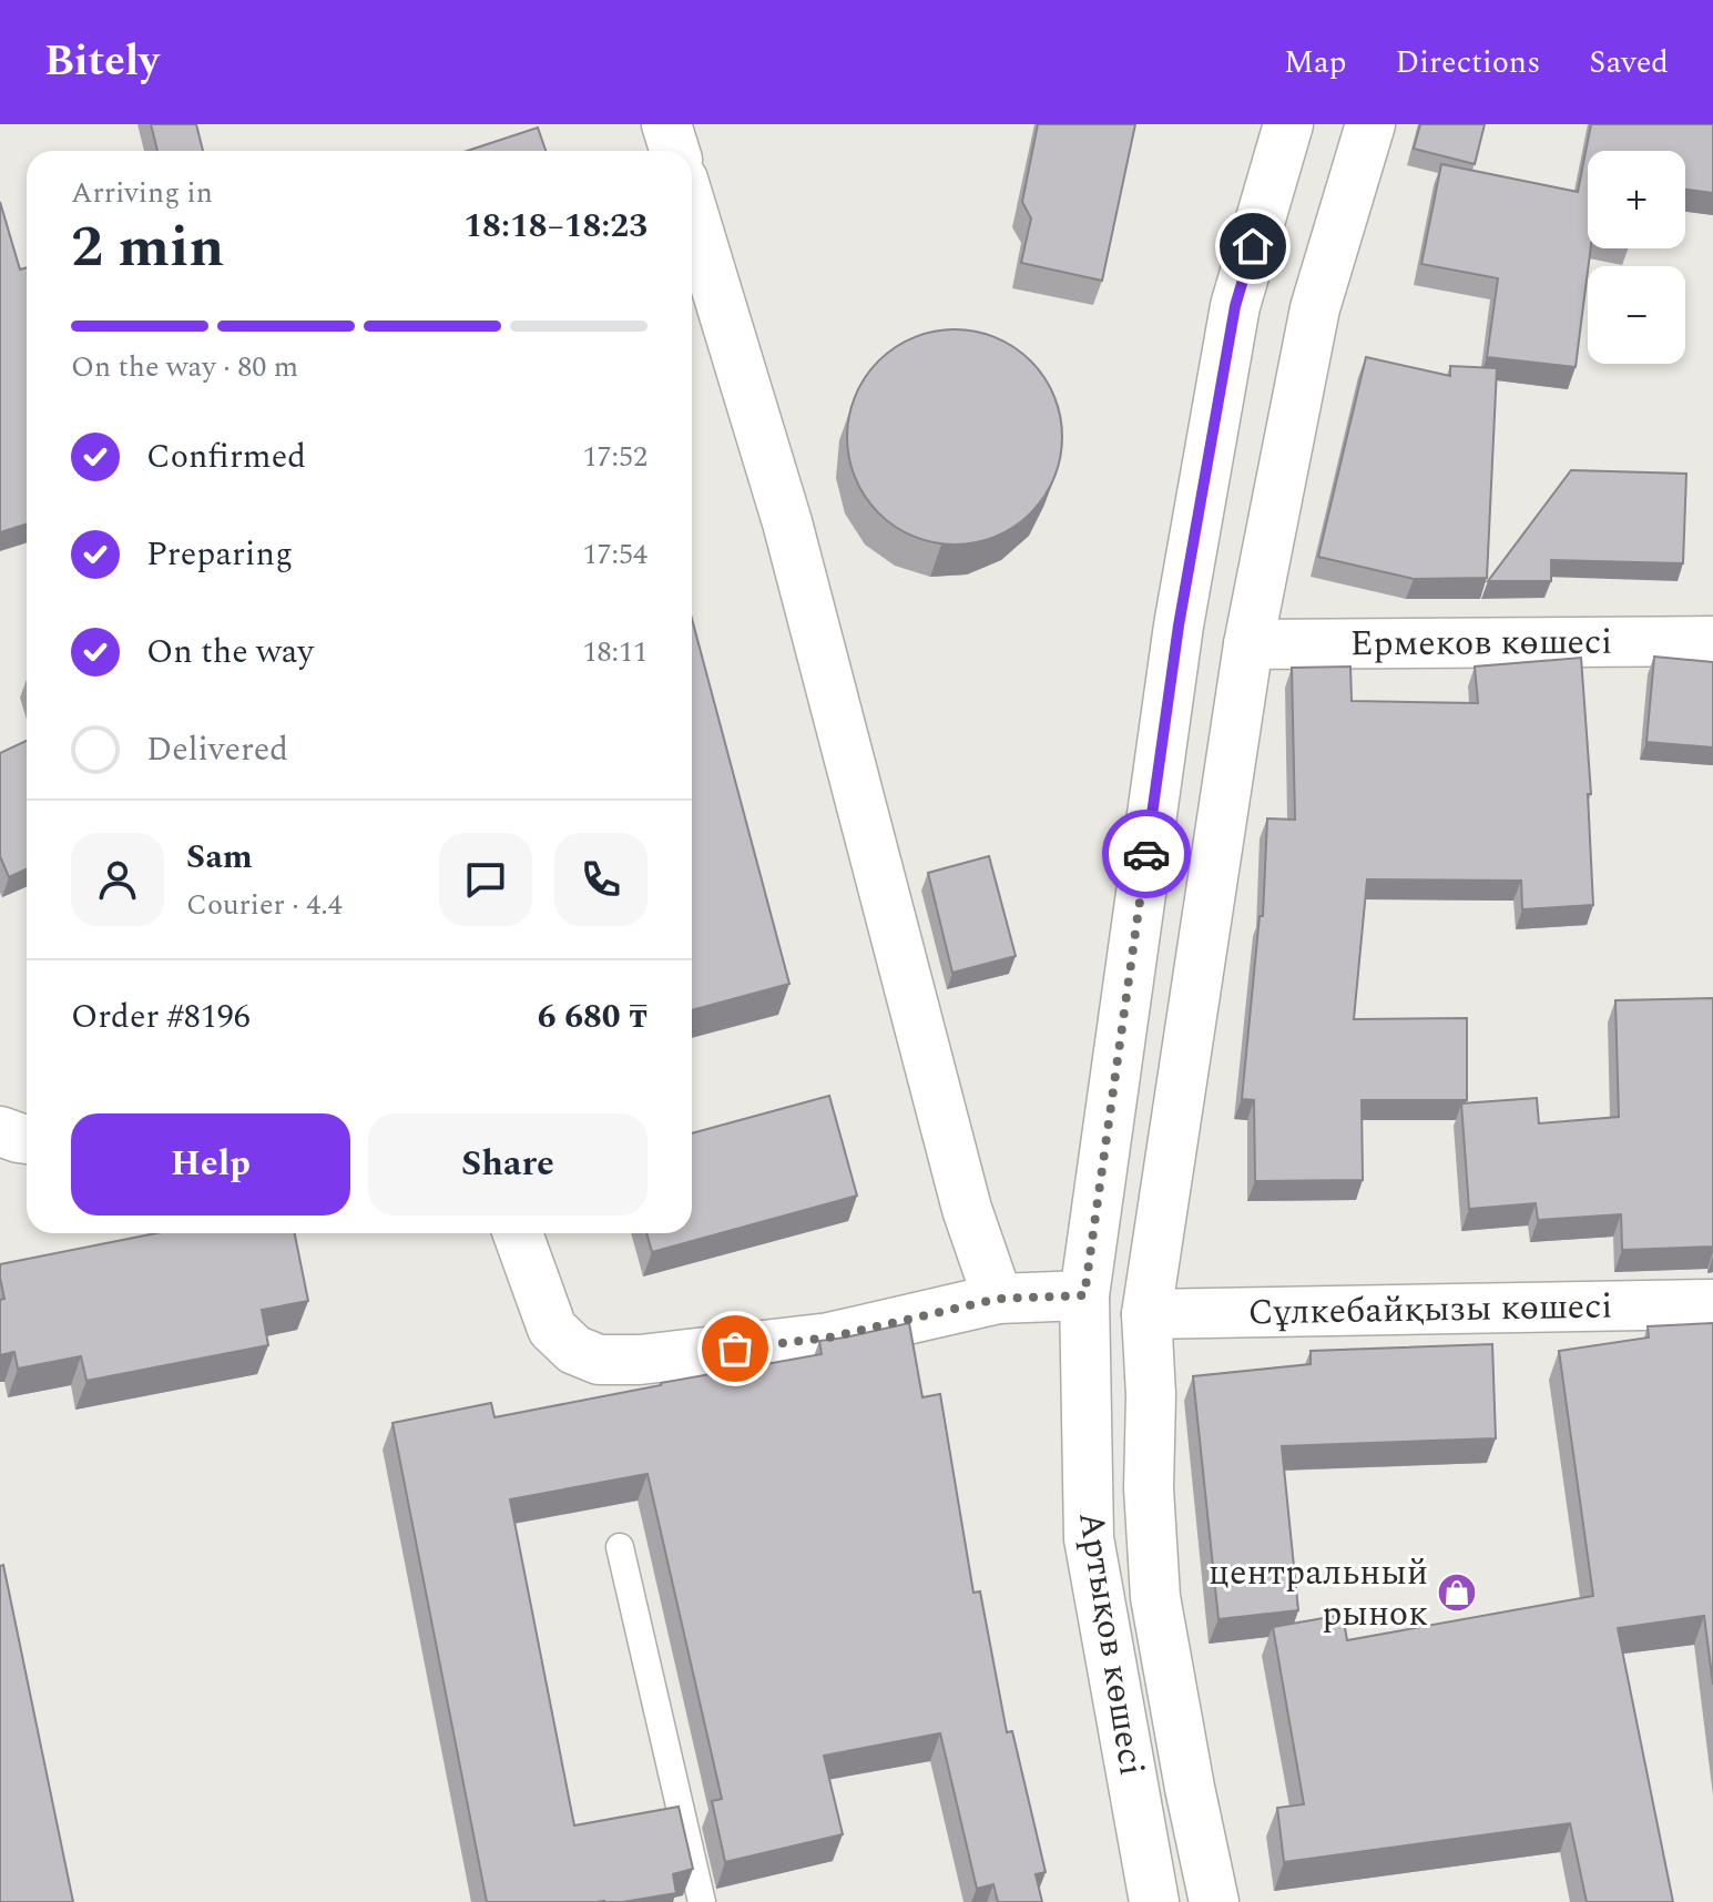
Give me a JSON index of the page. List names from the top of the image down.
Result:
{
  "streets": {
    "main road": ["Ермеков көшесі", "Сұлкебайқызы көшесі", "Артықов көшесі"]
  },
  "places": {
    "shop": ["центральный рынок"]
  },
  "page": {
    "header": "Bitely",
    "nav": ["Map", "Directions", "Saved"],
    "map_buttons": ["+", "−"],
    "heading": ["2 min", "Arriving in", "18:18–18:23"],
    "panel": [
      "Sam",
      "Courier · 4.4",
      "Order #8196",
      "6 680 ₸"
    ],
    "bar": "On the way · 80 m",
    "list": [
      ["Confirmed", "17:52"],
      ["Preparing", "17:54"],
      ["On the way", "18:11"],
      "Delivered"
    ],
    "buttons": ["Help", "Share"]
  }
}
